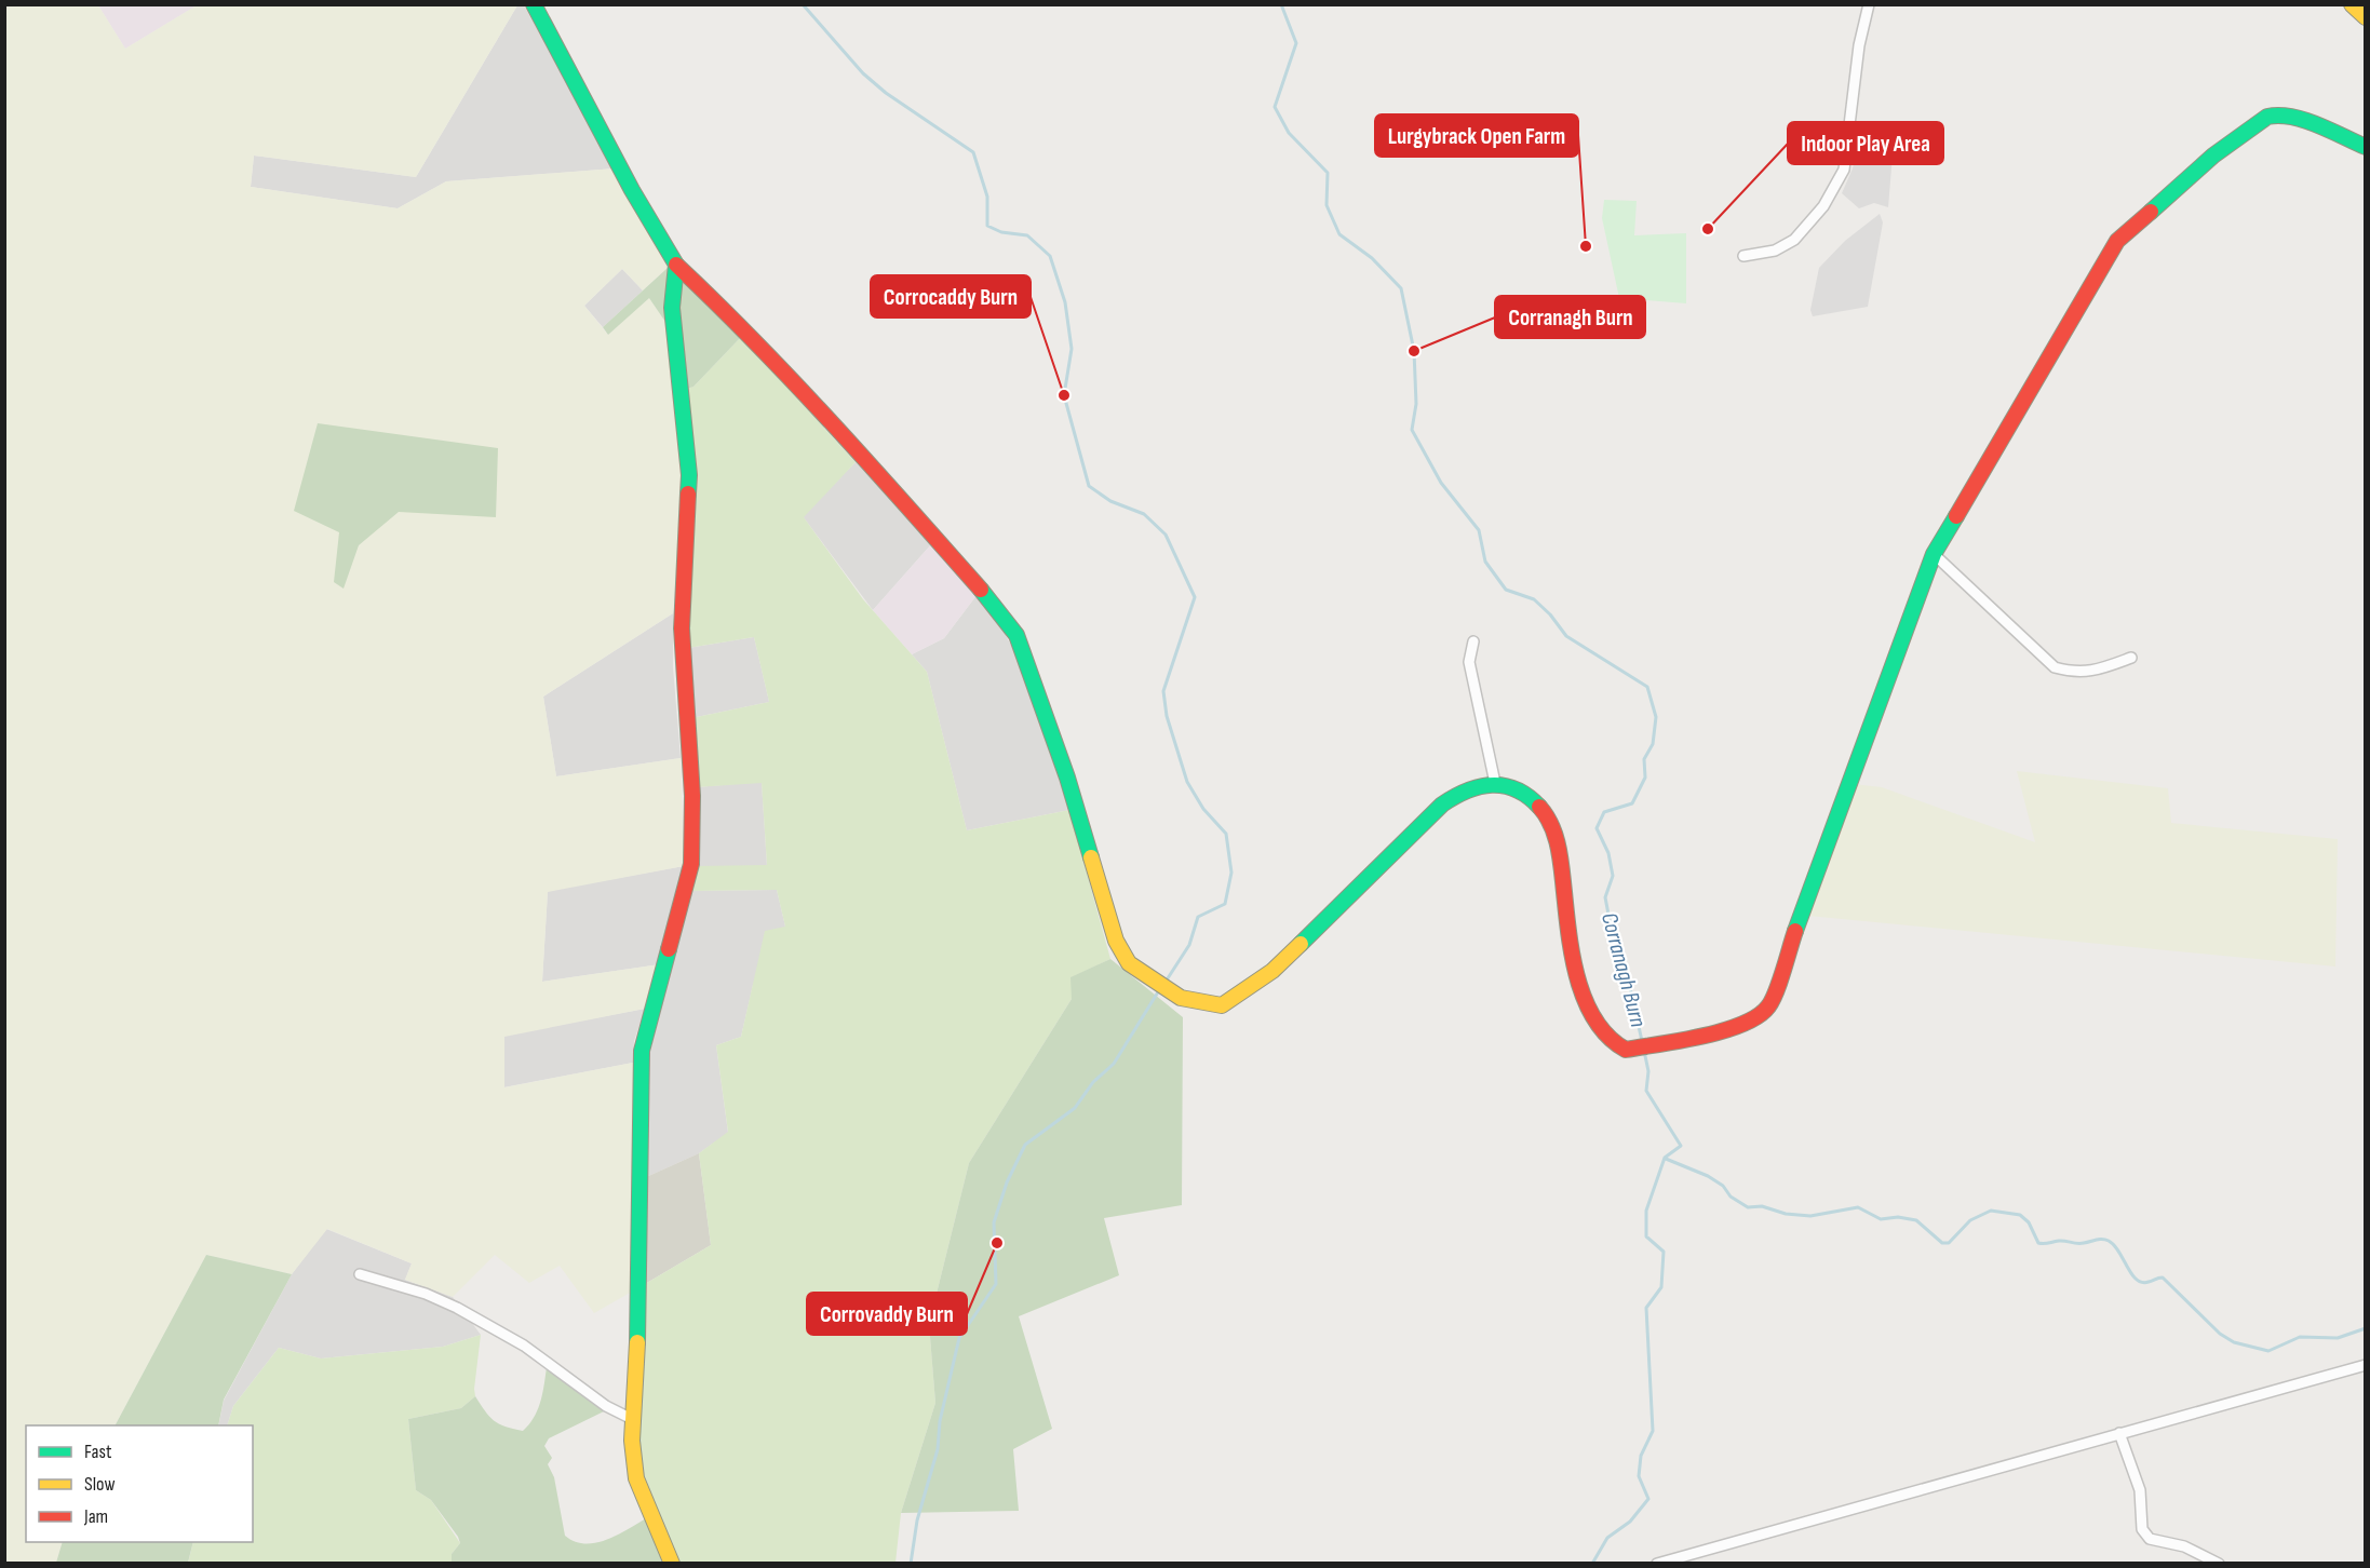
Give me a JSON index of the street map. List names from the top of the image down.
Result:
{
  "water": ["Corranagh Burn"],
  "places": [
    "Indoor Play Area",
    "Lurgybrack Open Farm",
    "Corranagh Burn",
    "Corrocaddy Burn",
    "Corrovaddy Burn"
  ],
  "legend": ["Fast", "Slow", "Jam"]
}
